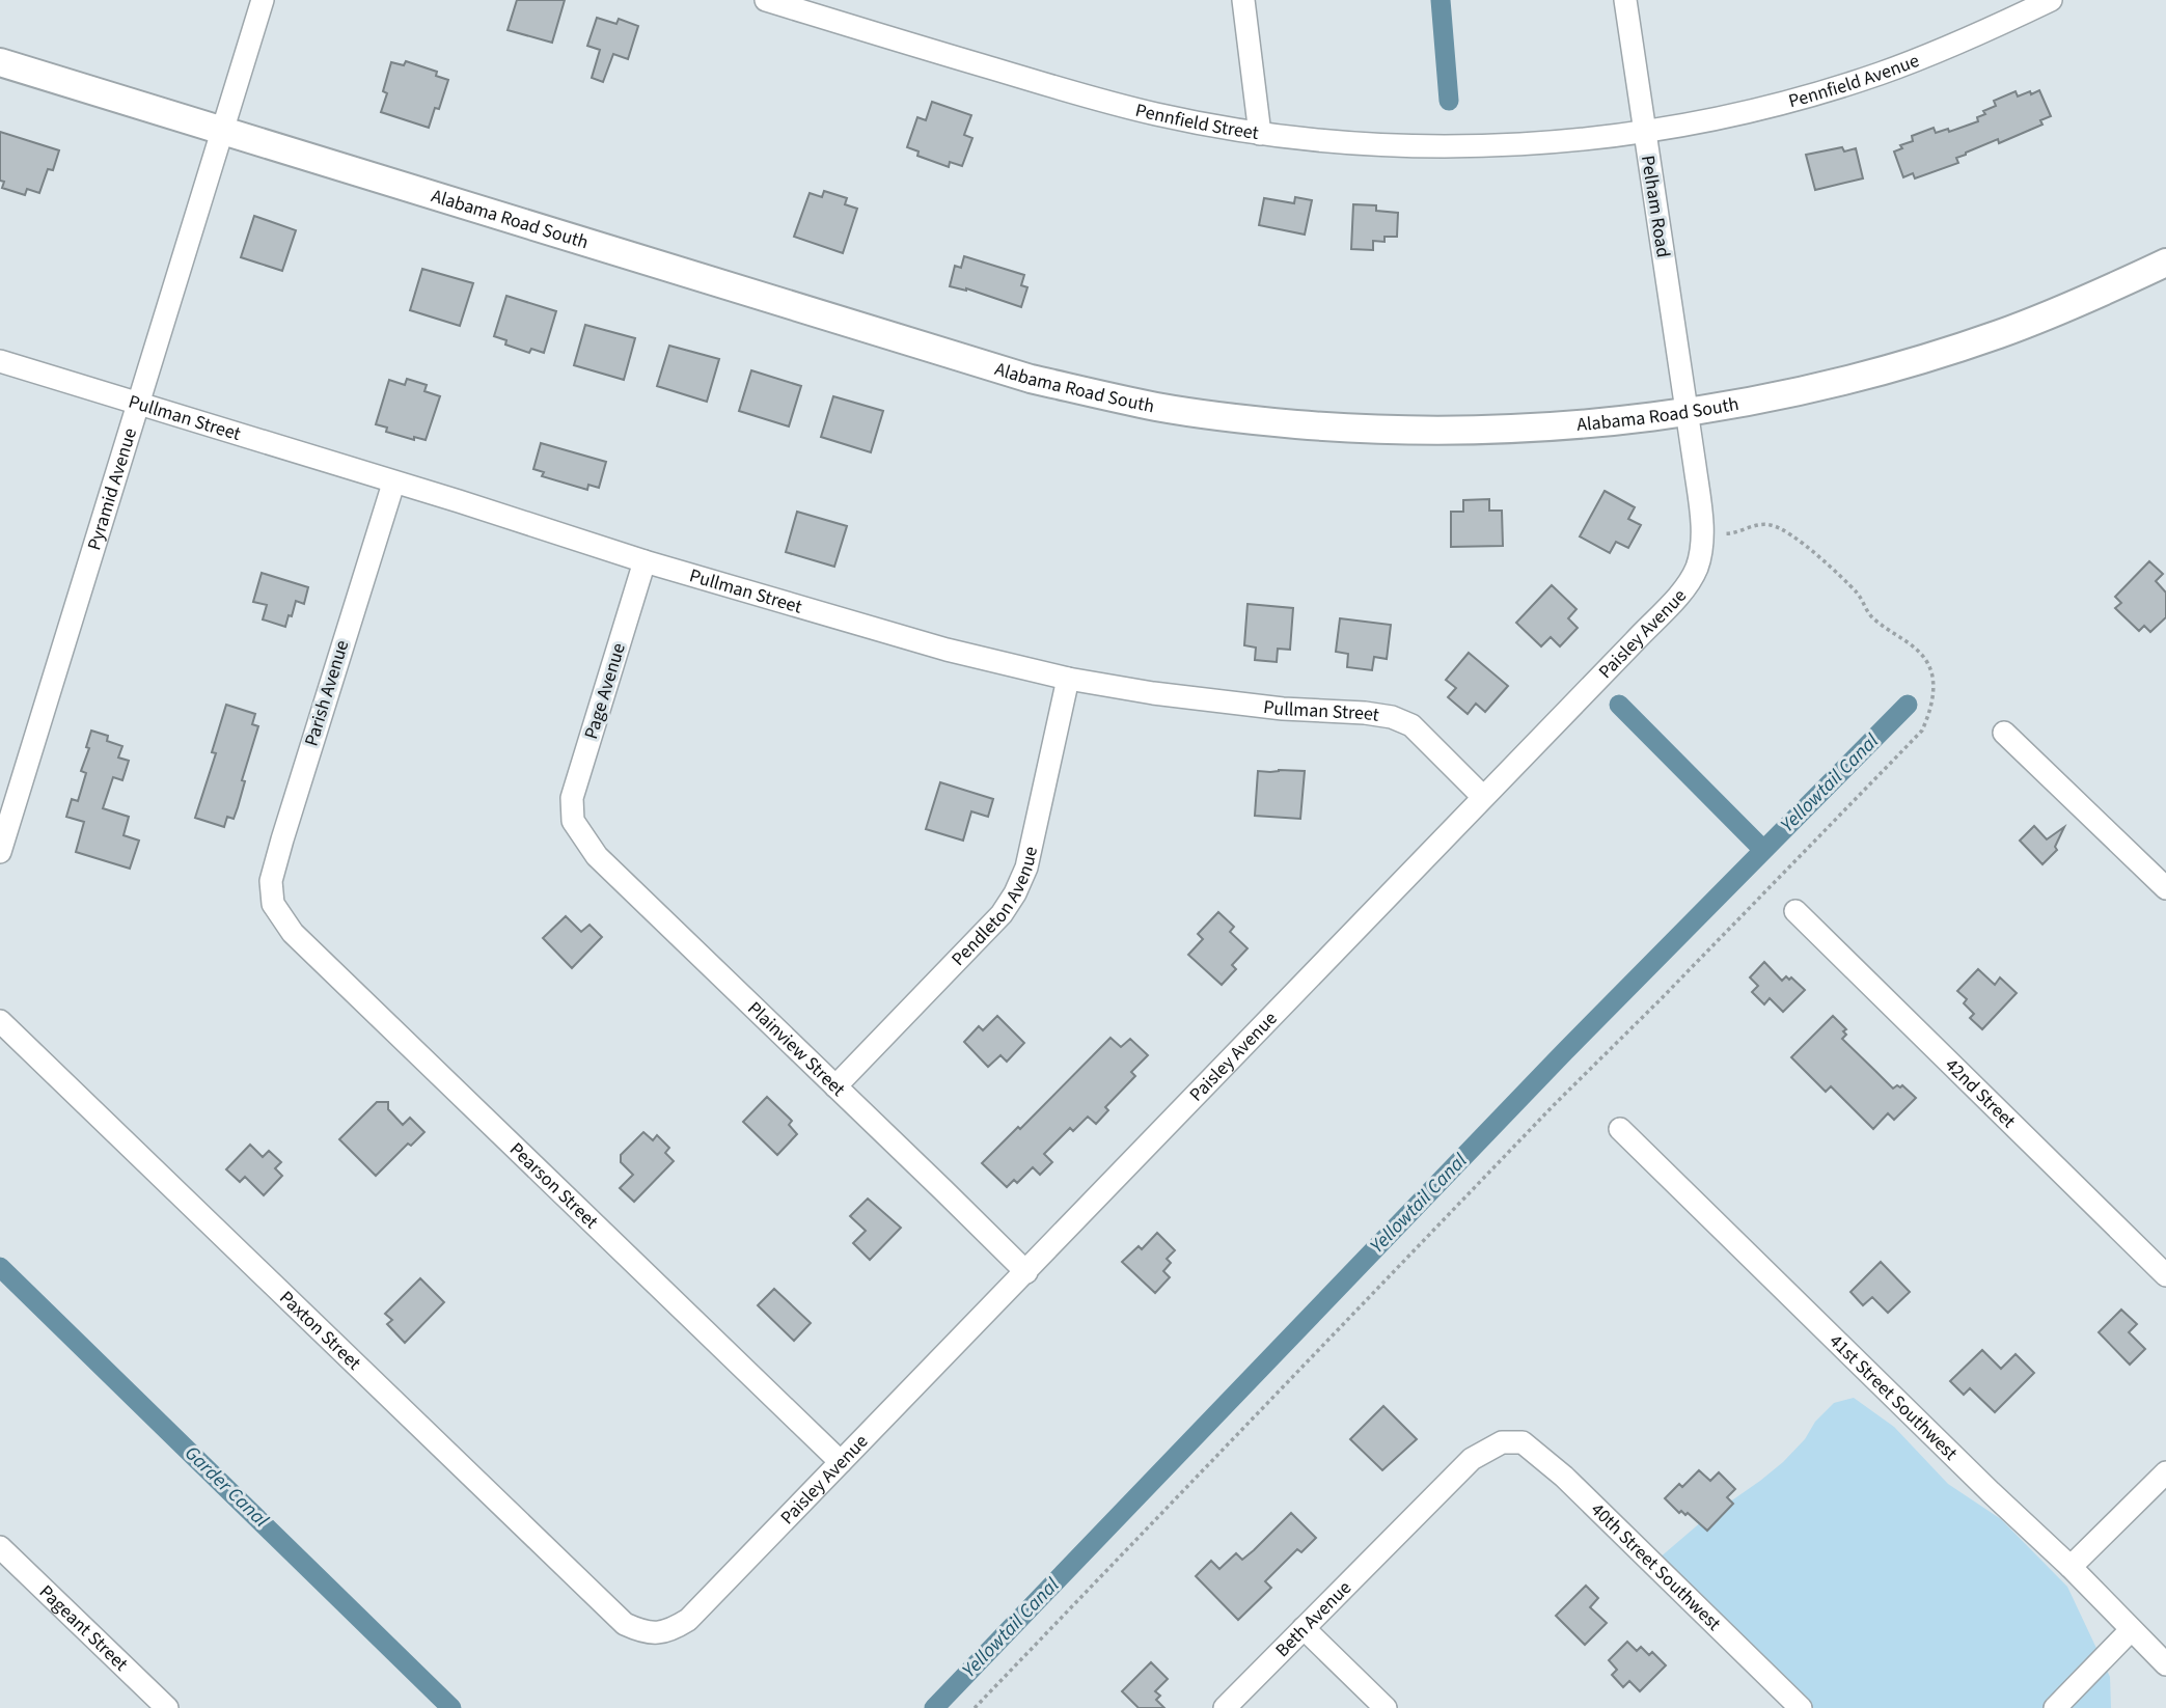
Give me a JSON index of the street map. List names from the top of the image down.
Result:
{
  "streets": {
    "street": [
      "Pennfield Avenue",
      "Pennfield Street",
      "Pelham Road",
      "Alabama Road South",
      "Pullman Street",
      "Pyramid Avenue",
      "Paisley Avenue",
      "Page Avenue",
      "Parish Avenue",
      "Pendleton Avenue",
      "Plainview Street",
      "42nd Street",
      "Pearson Street",
      "Paxton Street",
      "41st Street Southwest",
      "40th Street Southwest",
      "Beth Avenue",
      "Pageant Street"
    ]
  },
  "crossings": [
    ["Pennfield Avenue", "Pennfield Street"],
    ["Pennfield Avenue", "Pelham Road"],
    ["Pennfield Street", "Pelham Road"],
    ["Pelham Road", "Alabama Road South"],
    ["Pelham Road", "Paisley Avenue"],
    ["Alabama Road South", "Pyramid Avenue"],
    ["Alabama Road South", "Paisley Avenue"],
    ["Pullman Street", "Pyramid Avenue"],
    ["Pullman Street", "Paisley Avenue"],
    ["Pullman Street", "Page Avenue"],
    ["Pullman Street", "Parish Avenue"],
    ["Pullman Street", "Pendleton Avenue"],
    ["Paisley Avenue", "Plainview Street"],
    ["Paisley Avenue", "Pearson Street"],
    ["Paisley Avenue", "Paxton Street"],
    ["Page Avenue", "Plainview Street"],
    ["Parish Avenue", "Pearson Street"],
    ["Pendleton Avenue", "Plainview Street"],
    ["40th Street Southwest", "Beth Avenue"]
  ],
  "water": ["Yellowtail Canal", "Garder Canal"]
}
